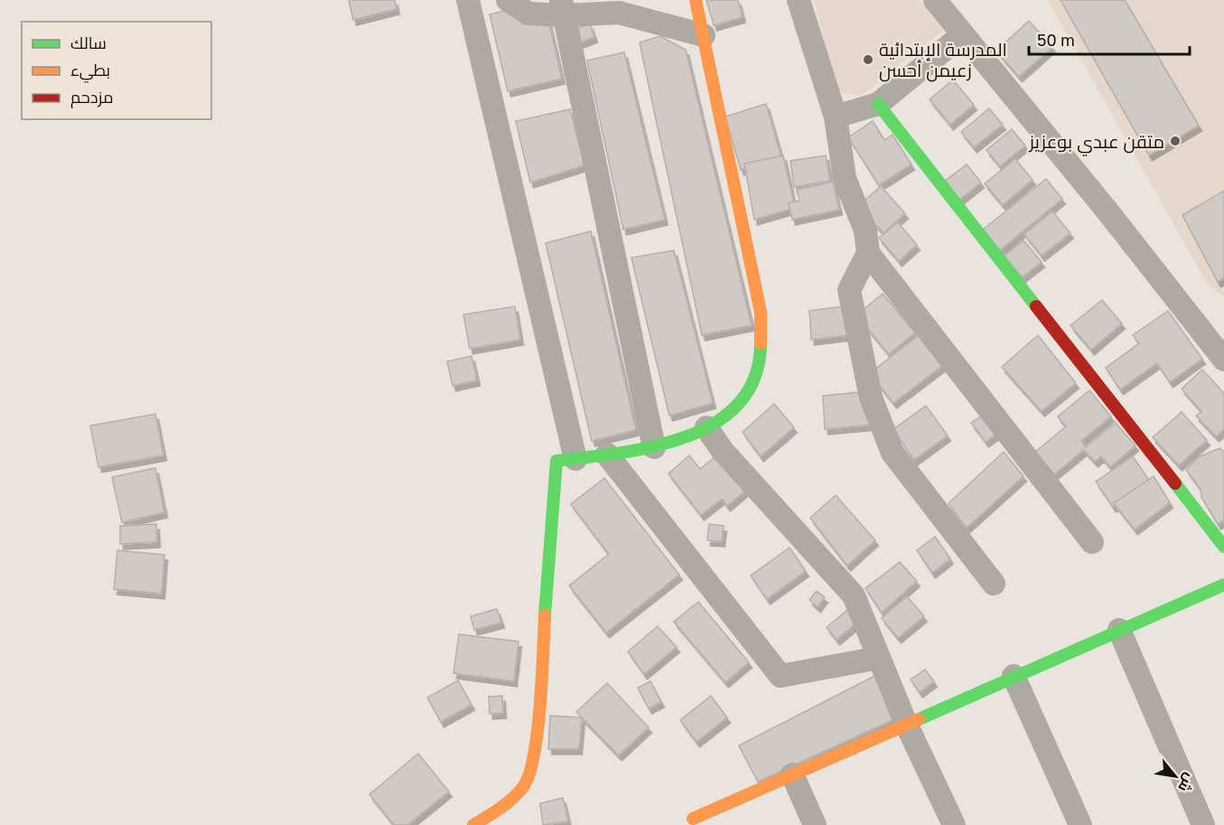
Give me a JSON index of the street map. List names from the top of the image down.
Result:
{
  "places": ["المدرسة الإبتدائية زعيمن أحسن", "متقن عبدي بوعزيز"],
  "legend": ["سالك", "بطيء", "مزدحم"],
  "scale_bar": "50 m",
  "north": "bottom right"
}
